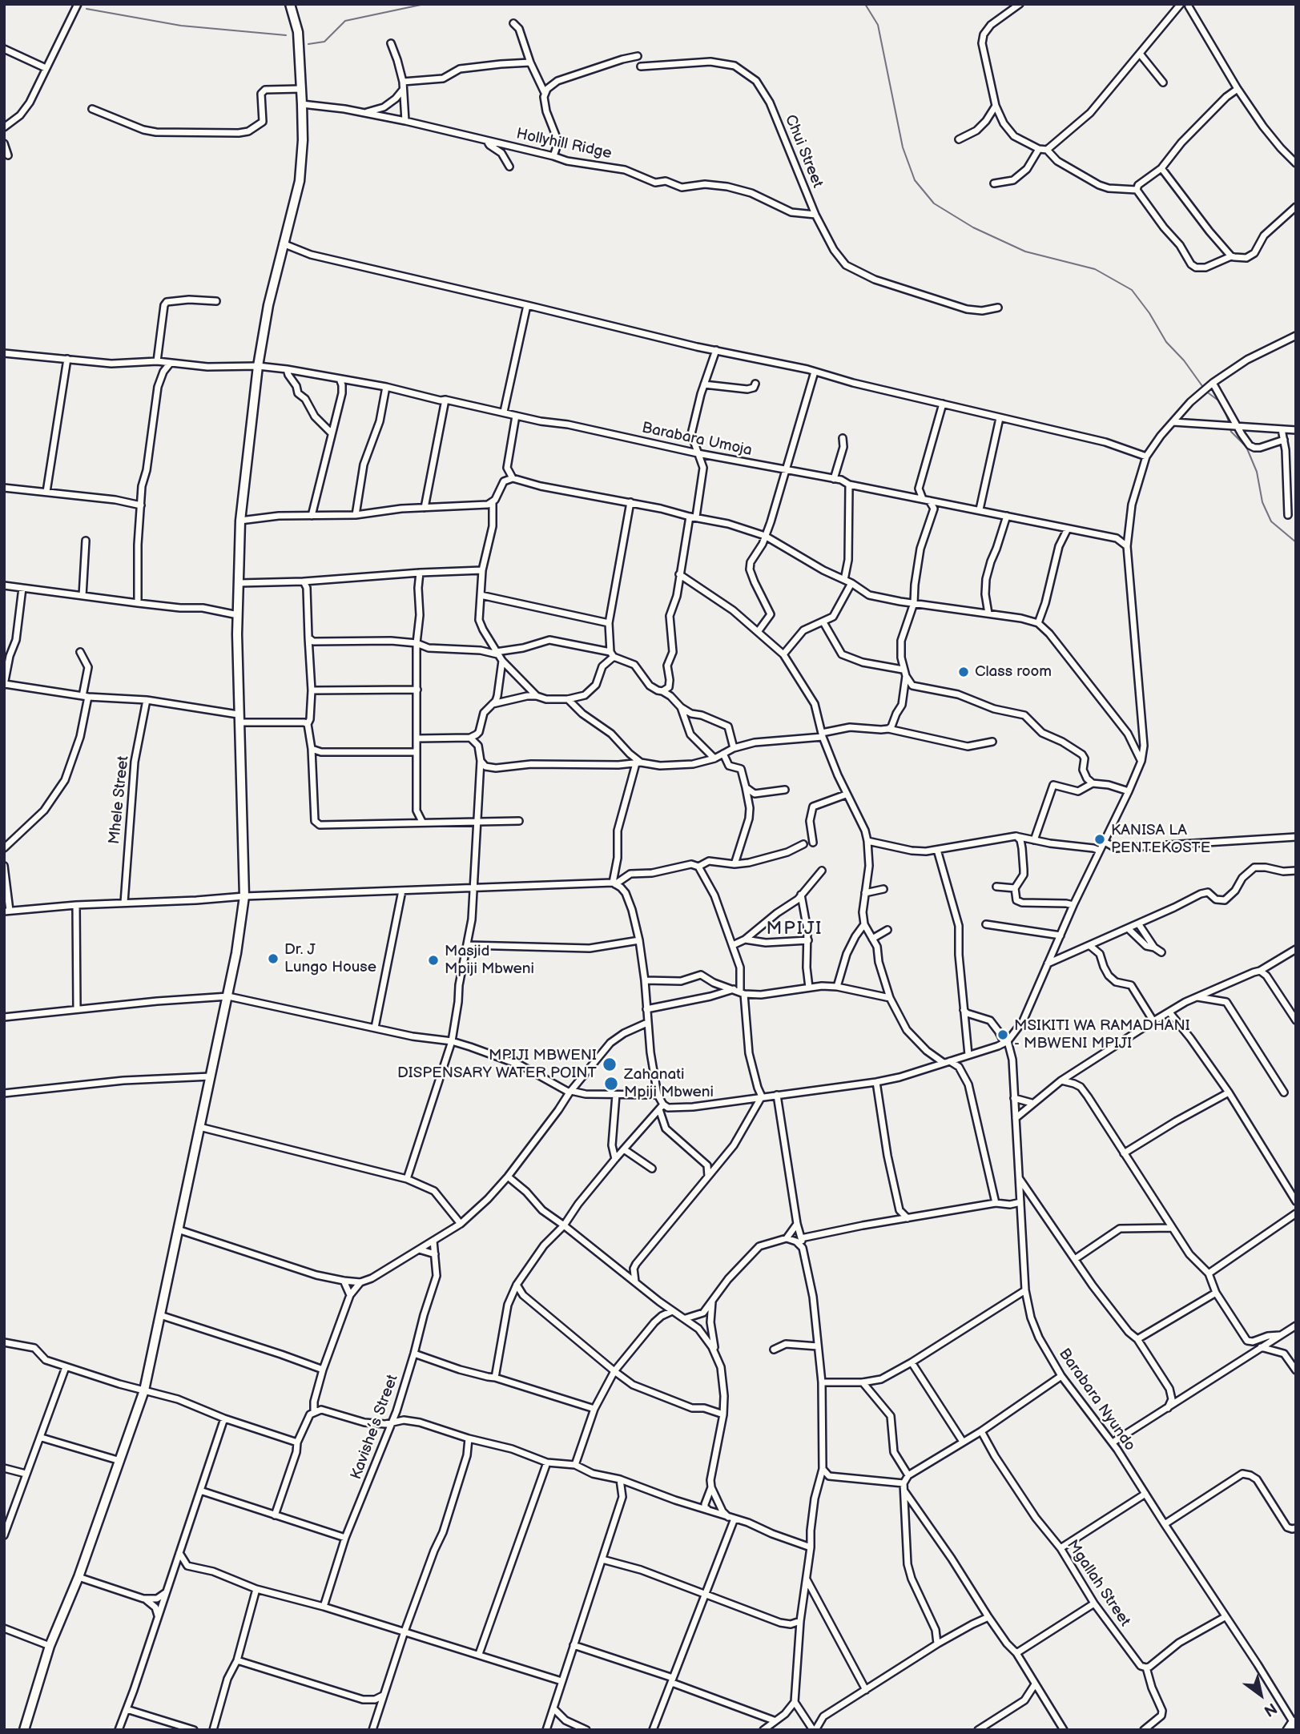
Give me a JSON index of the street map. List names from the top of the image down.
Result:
{
  "streets": {
    "street": [
      "Hollyhill Ridge",
      "Chui Street",
      "Barabara Umoja",
      "Mhele Street",
      "Barabara Nyundo",
      "Kavishe’s Street",
      "Mgallah Street"
    ]
  },
  "crossings": [
    ["Hollyhill Ridge", "Chui Street"]
  ],
  "districts": ["MPIJI"],
  "places": [
    "Class room",
    "KANISA LA PENTEKOSTE",
    "Dr. J Lungo House",
    "Masjid Mpiji Mbweni",
    "MSIKITI WA RAMADHANI - MBWENI MPIJI",
    "MPIJI MBWENI DISPENSARY WATER POINT",
    "Zahanati Mpiji Mbweni"
  ],
  "north": "bottom right"
}
